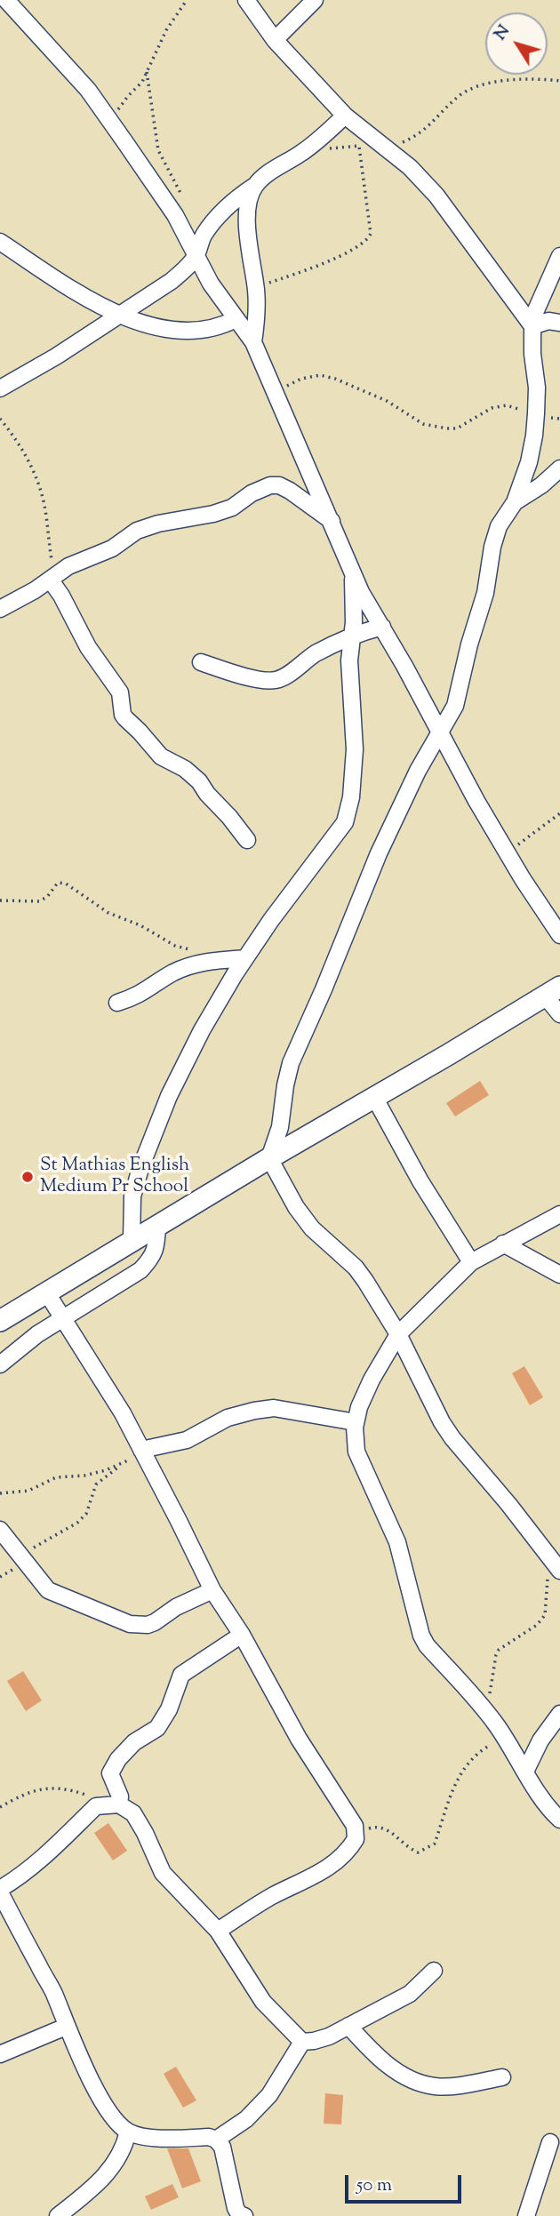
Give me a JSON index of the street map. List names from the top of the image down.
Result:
{
  "places": ["St Mathias English Medium Pr School"],
  "scale_bar": "50 m",
  "north": "top left"
}
